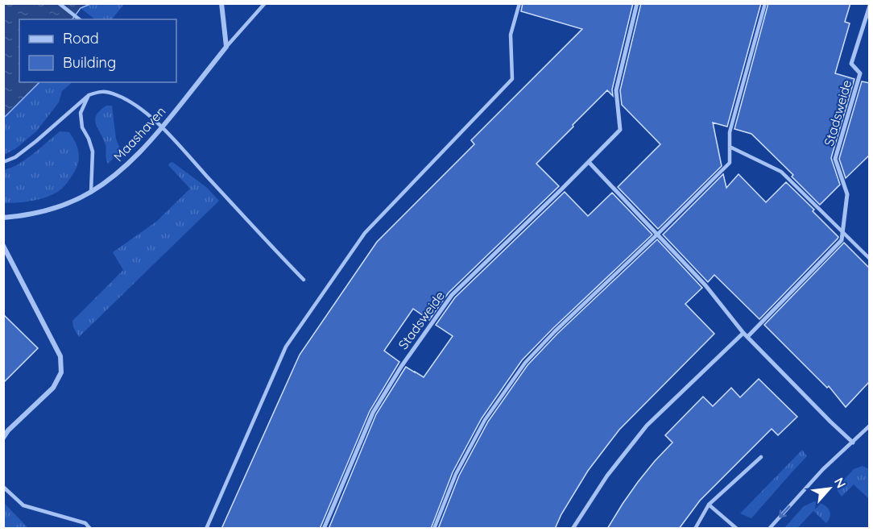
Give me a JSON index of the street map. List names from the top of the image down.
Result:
{
  "streets": {
    "street": ["Stadsweide", "Maashaven"]
  },
  "legend": ["Road", "Building"],
  "north": "top right"
}
